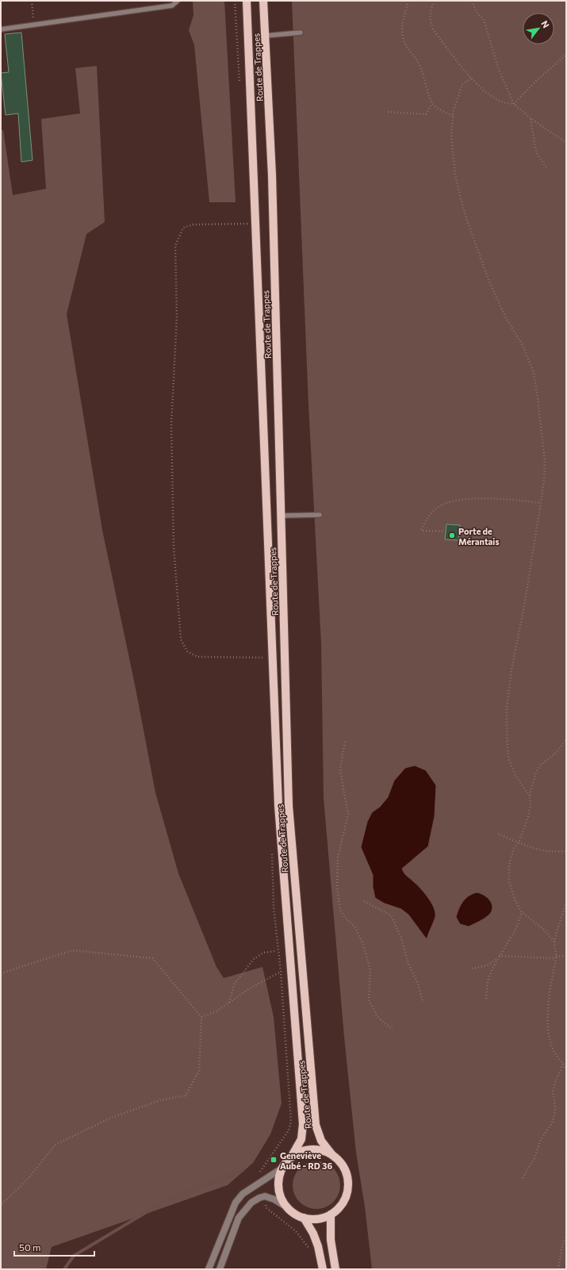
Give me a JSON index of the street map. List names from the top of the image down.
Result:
{
  "streets": {
    "main road": ["Route de Trappes"]
  },
  "places": {
    "other": ["Porte de Mérantais"],
    "transit": ["Geneviève Aubé - RD 36"]
  },
  "scale_bar": "50 m",
  "north": "top right"
}
